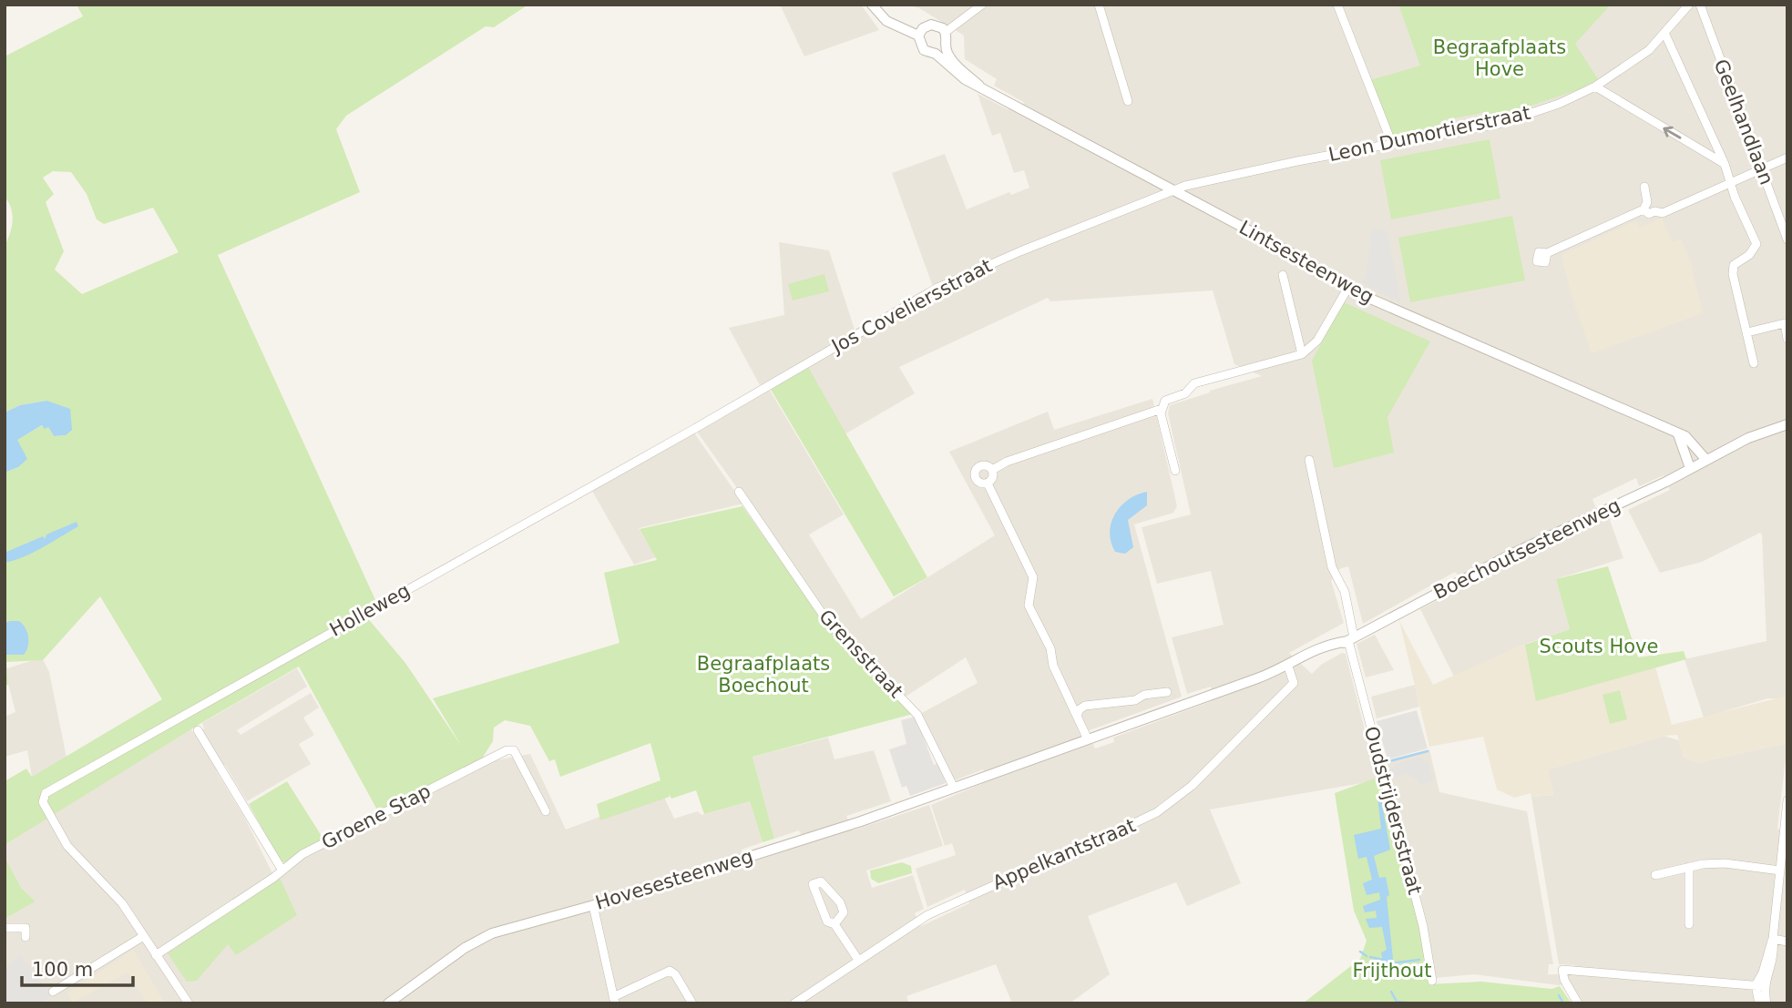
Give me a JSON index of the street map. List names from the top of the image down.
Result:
{
  "streets": {
    "street": [
      "Geelhandlaan",
      "Leon Dumortierstraat",
      "Lintsesteenweg",
      "Jos Coveliersstraat",
      "Boechoutsesteenweg",
      "Holleweg",
      "Grensstraat",
      "Oudstrijdersstraat",
      "Groene Stap",
      "Appelkantstraat",
      "Hovesesteenweg"
    ]
  },
  "crossings": [
    ["Leon Dumortierstraat", "Lintsesteenweg"],
    ["Leon Dumortierstraat", "Jos Coveliersstraat"],
    ["Lintsesteenweg", "Jos Coveliersstraat"],
    ["Lintsesteenweg", "Boechoutsesteenweg"],
    ["Jos Coveliersstraat", "Holleweg"],
    ["Boechoutsesteenweg", "Oudstrijdersstraat"],
    ["Boechoutsesteenweg", "Appelkantstraat"],
    ["Boechoutsesteenweg", "Hovesesteenweg"],
    ["Grensstraat", "Hovesesteenweg"]
  ],
  "parks": [
    "Begraafplaats Hove",
    "Scouts Hove",
    "Begraafplaats Boechout",
    "Frijthout"
  ],
  "scale_bar": "100 m"
}
